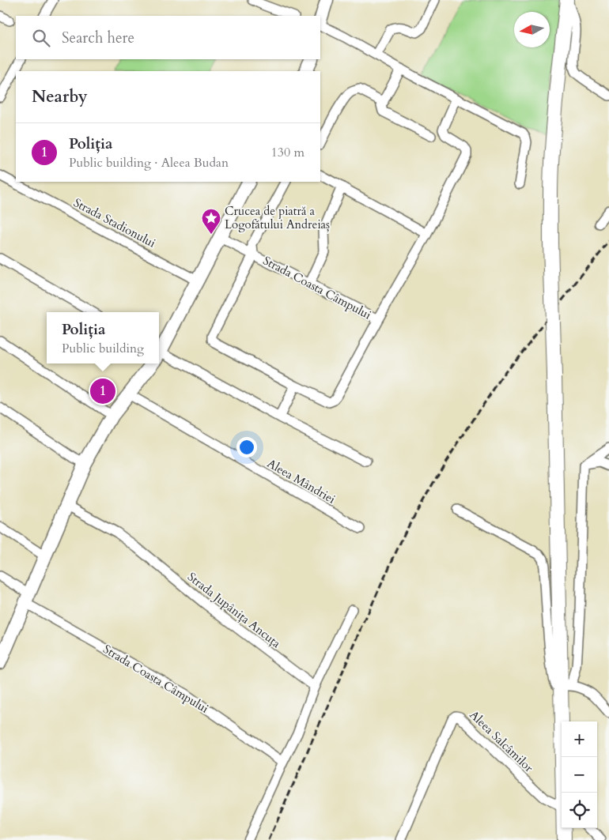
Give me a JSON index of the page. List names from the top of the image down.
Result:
{
  "streets": {
    "street": [
      "Strada Stadionului",
      "Strada Coasta Câmpului",
      "Aleea Mândriei",
      "Strada Jupânița Ancuța",
      "Aleea Salcâmilor"
    ]
  },
  "places": {
    "place": ["Crucea de piatră a Logofătului Andreiaș"]
  },
  "north": "left",
  "page": {
    "search": "Search here",
    "heading": "Nearby",
    "list": [
      {
        "mark": "1",
        "name": "Poliția",
        "note": "Public building · Aleea Budan",
        "value": "130 m"
      }
    ],
    "popup": ["Poliția", "Public building"],
    "pins": "1",
    "map_buttons": ["+", "−"]
  }
}
